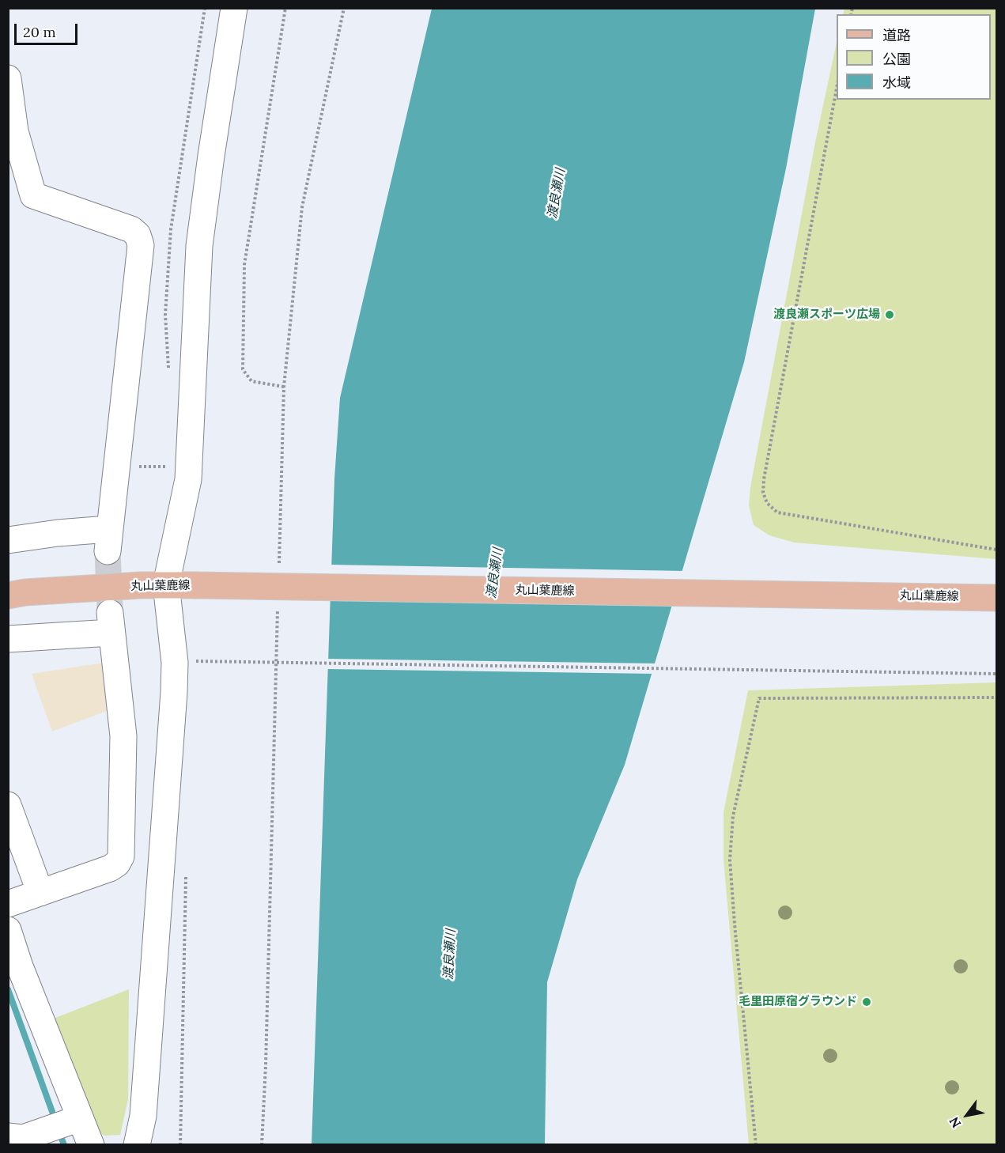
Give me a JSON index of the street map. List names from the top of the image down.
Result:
{
  "streets": {
    "main road": ["丸山葉鹿線"]
  },
  "water": ["渡良瀬川"],
  "places": ["渡良瀬スポーツ広場", "毛里田原宿グラウンド"],
  "legend": ["道路", "公園", "水域"],
  "scale_bar": "20 m",
  "north": "bottom left"
}
